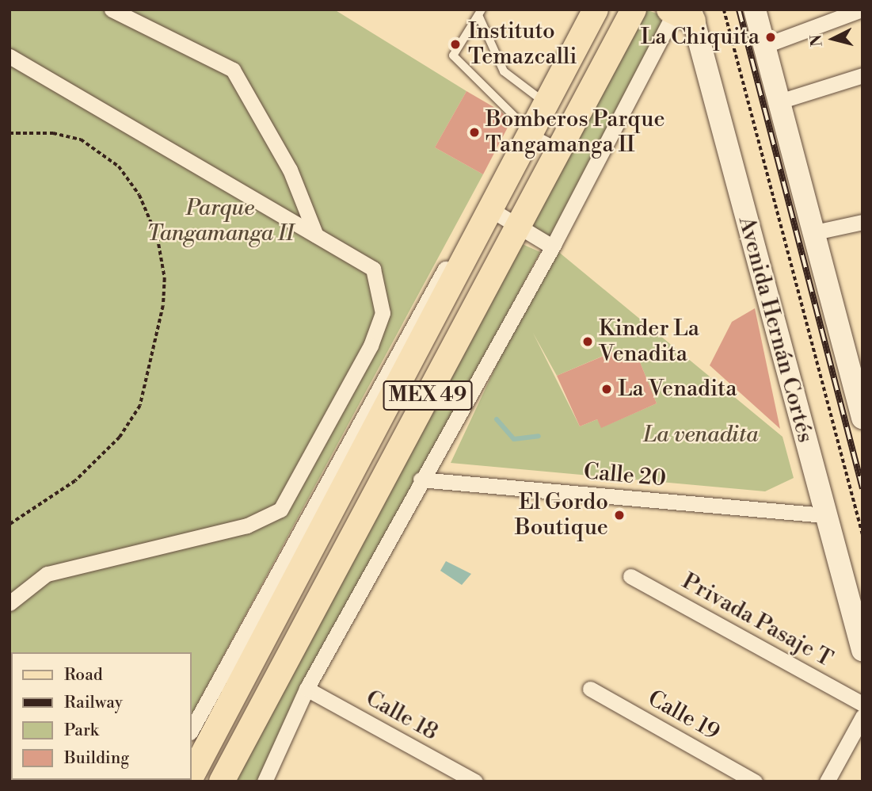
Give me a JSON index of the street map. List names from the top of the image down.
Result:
{
  "streets": {
    "main road": ["Avenida Hernán Cortés", "MEX 49"],
    "street": [
      "Calle 20",
      "Privada Pasaje T",
      "Calle 18",
      "Calle 19"
    ]
  },
  "crossings": [
    ["Avenida Hernán Cortés", "Calle 20"]
  ],
  "parks": ["Parque Tangamanga II", "La venadita"],
  "places": [
    "La Chiquita",
    "Instituto Temazcalli",
    "Bomberos Parque Tangamanga II",
    "Kinder La Venadita",
    "La Venadita",
    "El Gordo Boutique"
  ],
  "legend": [
    "Road",
    "Railway",
    "Park",
    "Building"
  ],
  "north": "left"
}
